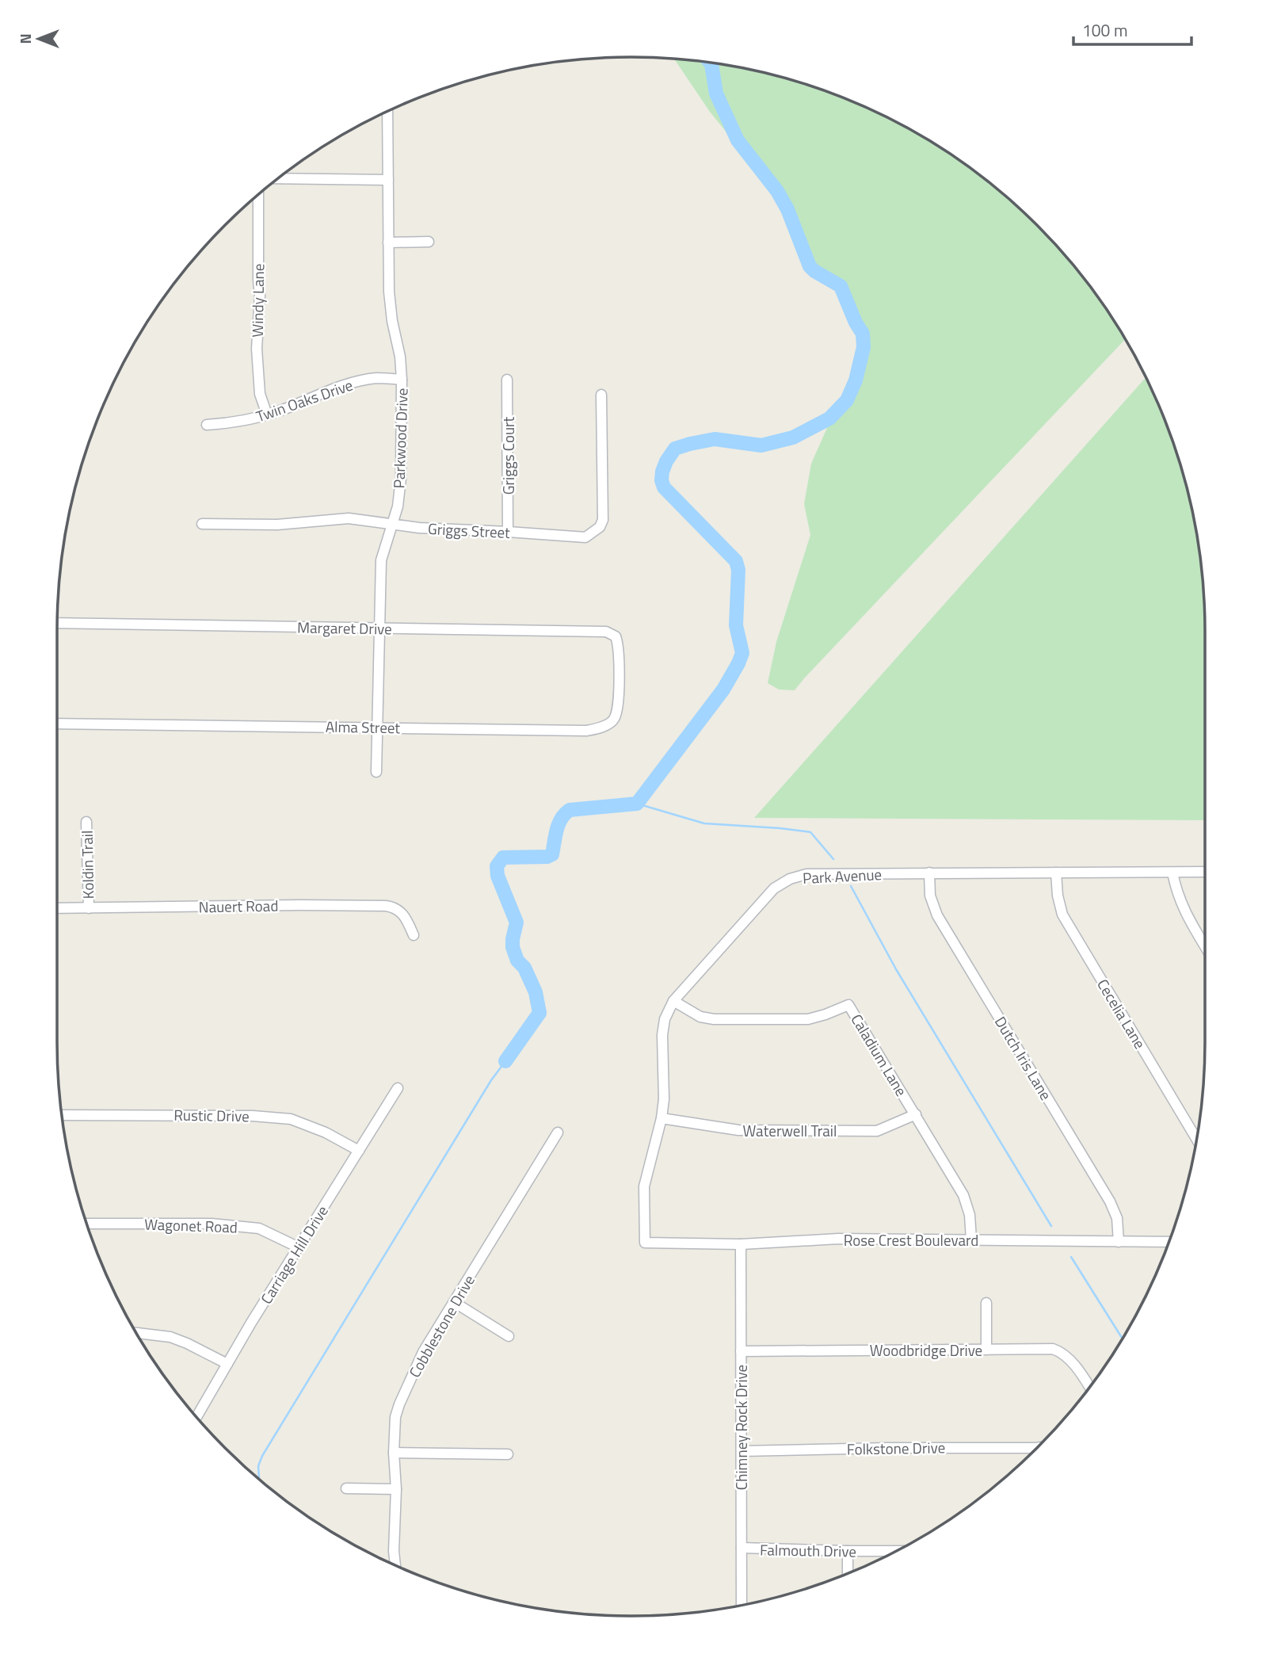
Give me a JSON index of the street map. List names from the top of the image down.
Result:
{
  "streets": {
    "street": [
      "Windy Lane",
      "Twin Oaks Drive",
      "Parkwood Drive",
      "Griggs Court",
      "Griggs Street",
      "Margaret Drive",
      "Alma Street",
      "Koldin Trail",
      "Park Avenue",
      "Nauert Road",
      "Cecelia Lane",
      "Caladium Lane",
      "Dutch Iris Lane",
      "Rustic Drive",
      "Waterwell Trail",
      "Wagonet Road",
      "Rose Crest Boulevard",
      "Carriage Hill Drive",
      "Cobblestone Drive",
      "Woodbridge Drive",
      "Chimney Rock Drive",
      "Folkstone Drive",
      "Falmouth Drive"
    ]
  },
  "crossings": [
    ["Windy Lane", "Twin Oaks Drive"],
    ["Twin Oaks Drive", "Parkwood Drive"],
    ["Parkwood Drive", "Griggs Street"],
    ["Parkwood Drive", "Margaret Drive"],
    ["Parkwood Drive", "Alma Street"],
    ["Griggs Court", "Griggs Street"],
    ["Margaret Drive", "Alma Street"],
    ["Koldin Trail", "Nauert Road"],
    ["Park Avenue", "Cecelia Lane"],
    ["Park Avenue", "Caladium Lane"],
    ["Park Avenue", "Dutch Iris Lane"],
    ["Park Avenue", "Waterwell Trail"],
    ["Park Avenue", "Rose Crest Boulevard"],
    ["Caladium Lane", "Waterwell Trail"],
    ["Caladium Lane", "Rose Crest Boulevard"],
    ["Dutch Iris Lane", "Rose Crest Boulevard"],
    ["Rustic Drive", "Carriage Hill Drive"],
    ["Wagonet Road", "Carriage Hill Drive"],
    ["Rose Crest Boulevard", "Chimney Rock Drive"],
    ["Woodbridge Drive", "Chimney Rock Drive"],
    ["Chimney Rock Drive", "Folkstone Drive"],
    ["Chimney Rock Drive", "Falmouth Drive"]
  ],
  "scale_bar": "100 m",
  "north": "left"
}
